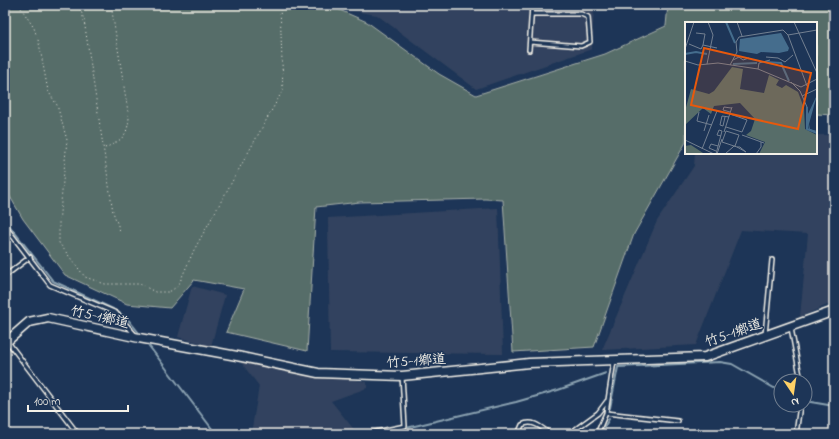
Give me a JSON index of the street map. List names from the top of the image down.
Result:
{
  "streets": {
    "street": ["竹5-1鄉道"]
  },
  "scale_bar": "100 m",
  "north": "bottom"
}
